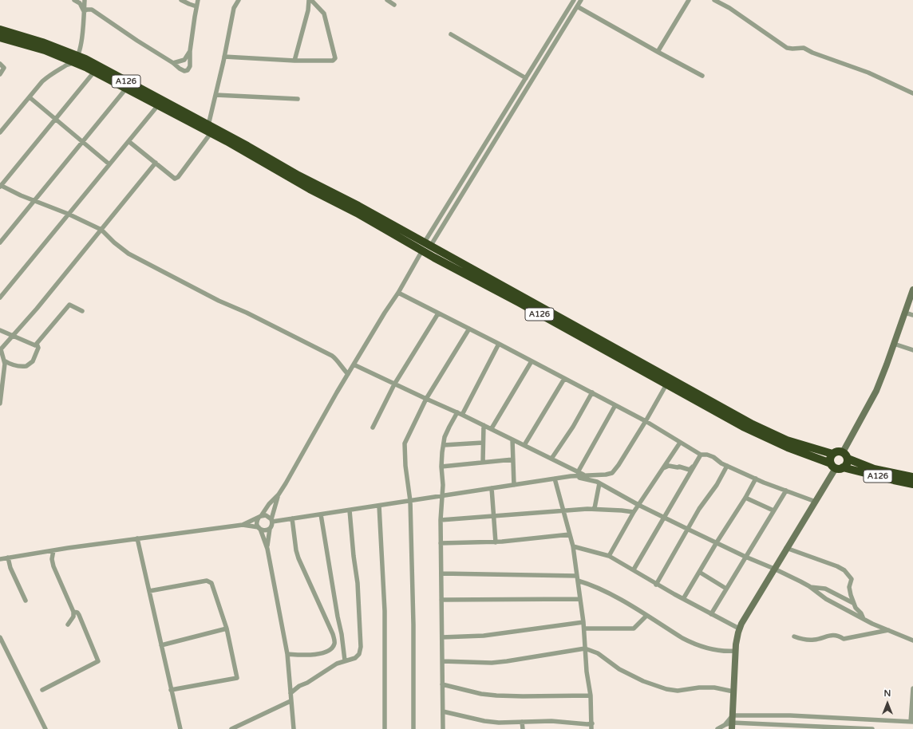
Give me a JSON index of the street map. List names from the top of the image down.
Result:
{
  "streets": {
    "highway": ["A126"]
  },
  "north": "top"
}
